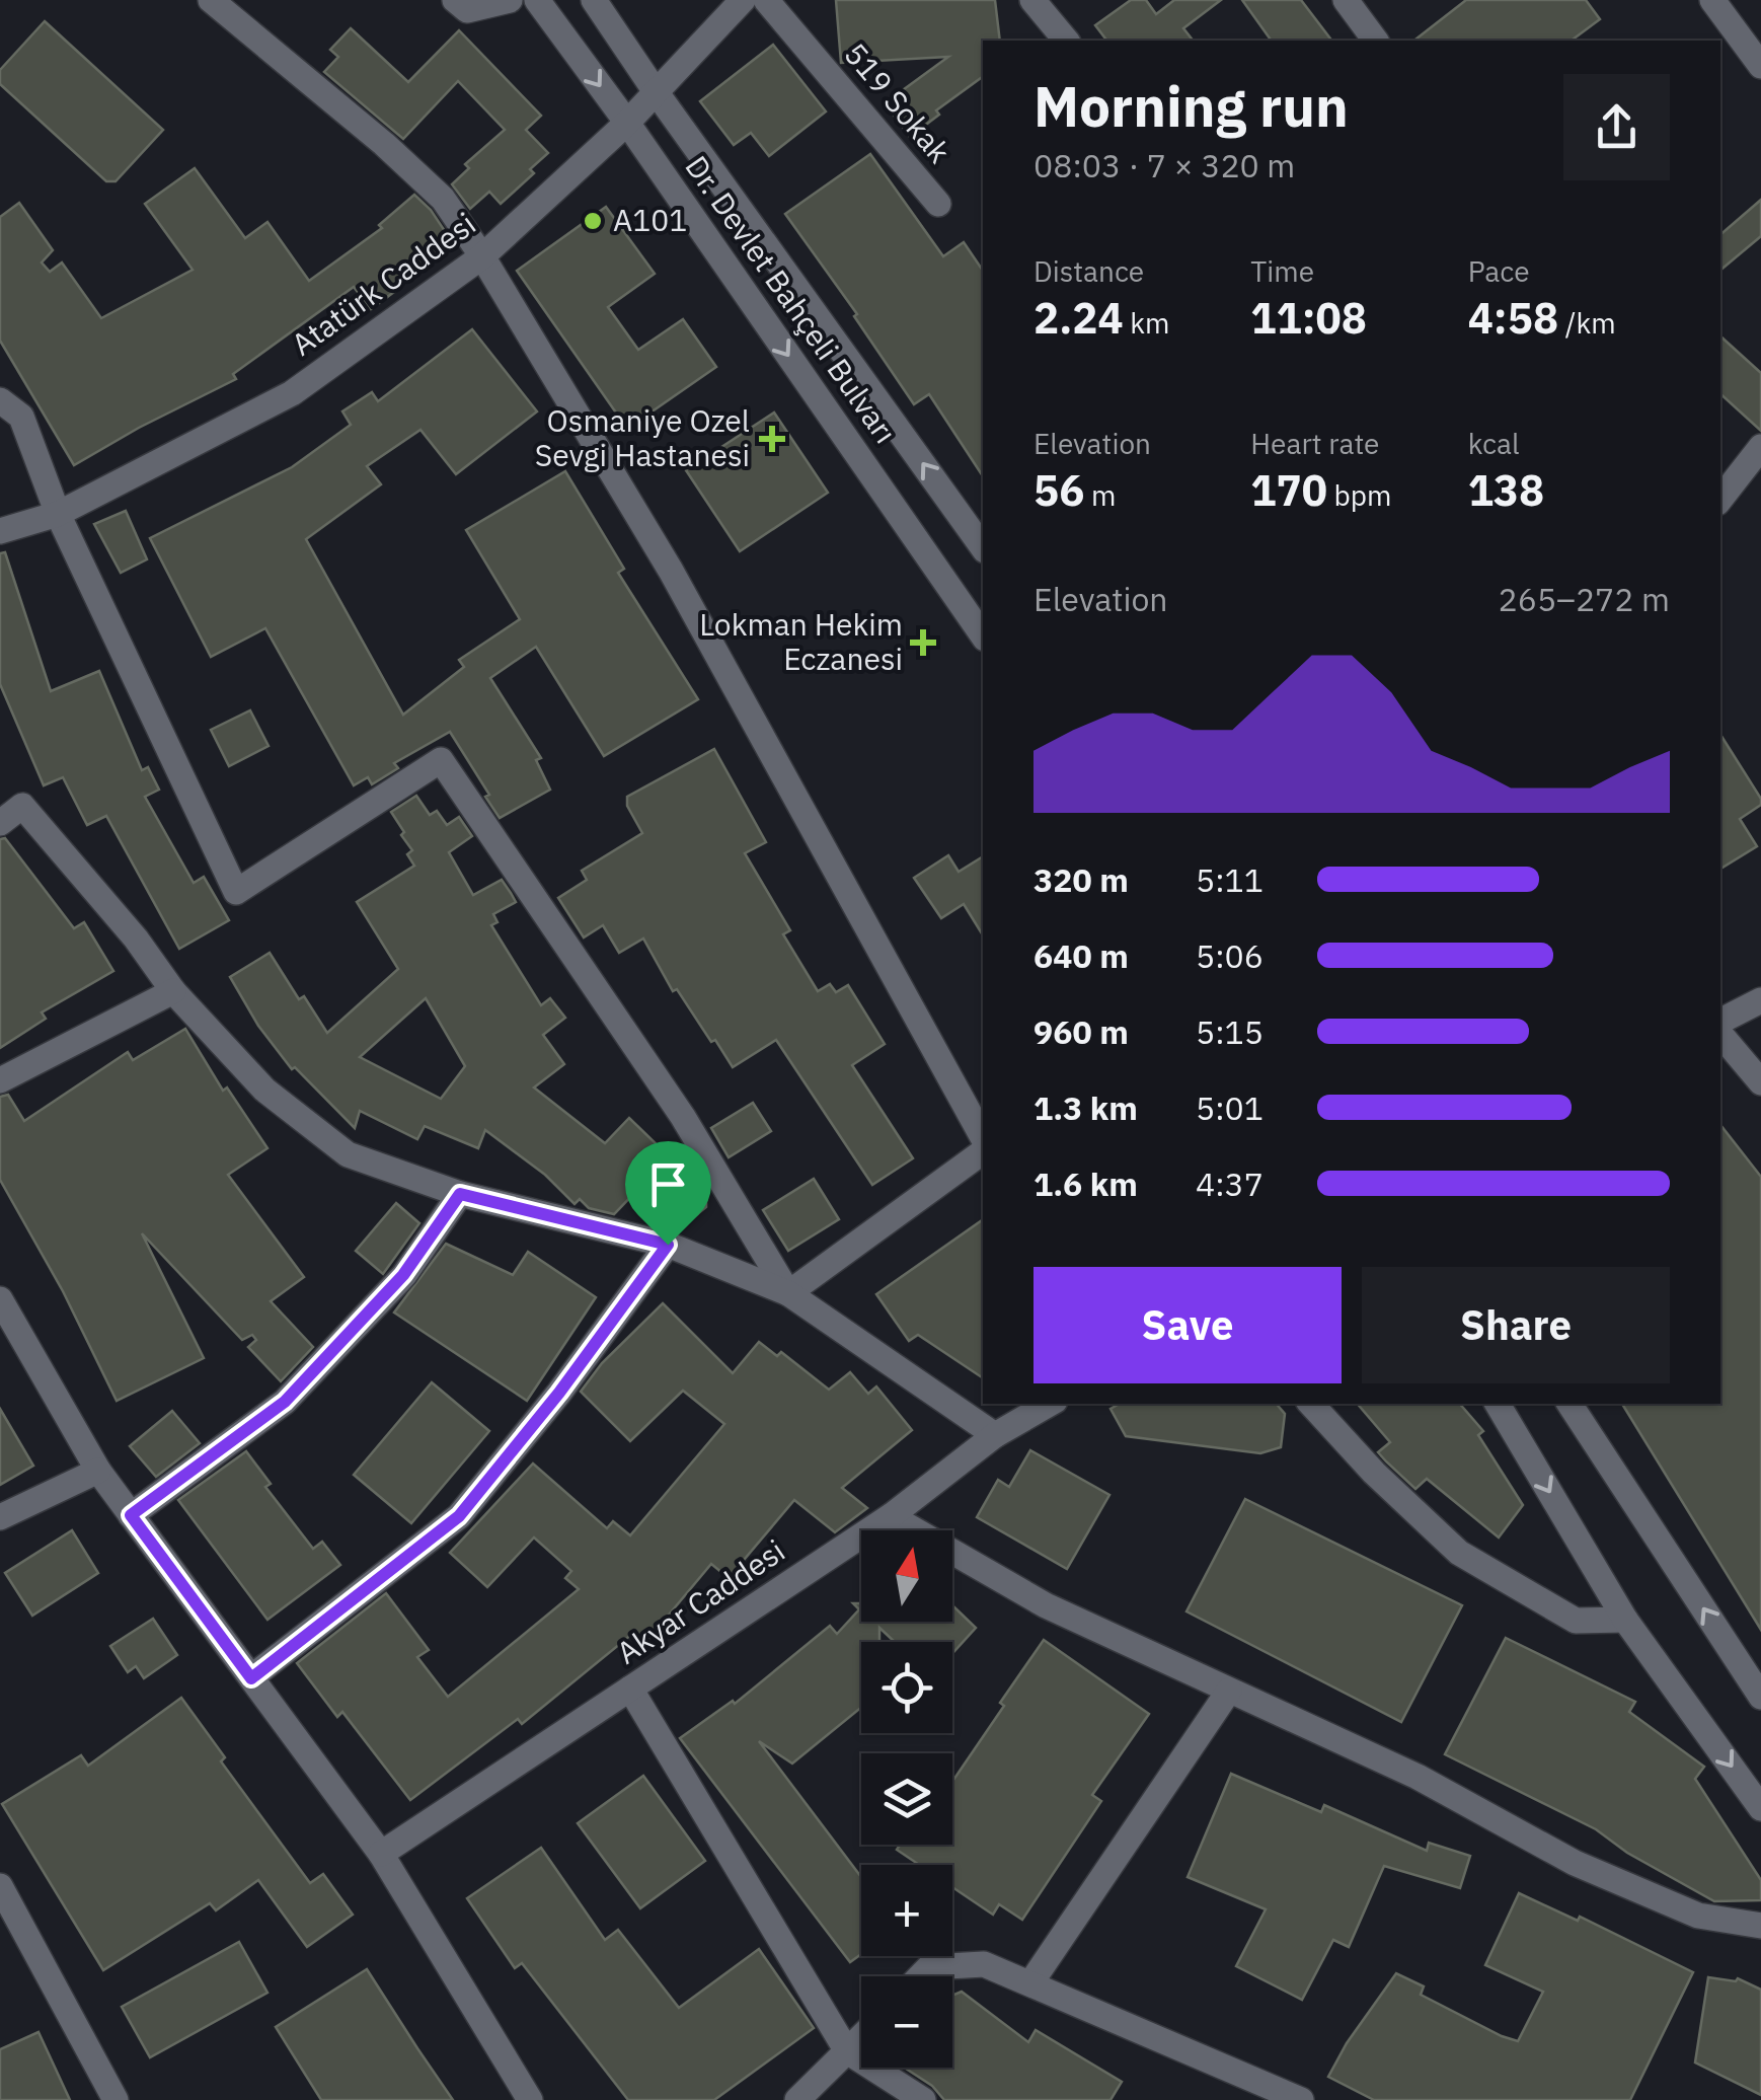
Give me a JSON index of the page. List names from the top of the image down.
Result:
{
  "streets": {
    "street": [
      "519 Sokak",
      "Atatürk Caddesi",
      "Dr. Devlet Bahçeli Bulvarı",
      "Akyar Caddesi"
    ]
  },
  "crossings": [
    ["Atatürk Caddesi", "Dr. Devlet Bahçeli Bulvarı"]
  ],
  "places": {
    "other": ["A101"],
    "health": ["Osmaniye Ozel Sevgi Hastanesi", "Lokman Hekim Eczanesi"]
  },
  "north": "top",
  "page": {
    "heading": ["Morning run", "08:03 · 7 × 320 m"],
    "stats": [
      ["Distance", "2.24 km"],
      ["Time", "11:08"],
      ["Pace", "4:58 /km"],
      ["Elevation", "56 m"],
      ["Heart rate", "170 bpm"],
      ["kcal", "138"]
    ],
    "chart": ["Elevation", "265–272 m"],
    "list": [
      {
        "name": "320 m",
        "note": "5:11"
      },
      {
        "name": "640 m",
        "note": "5:06"
      },
      {
        "name": "960 m",
        "note": "5:15"
      },
      {
        "name": "1.3 km",
        "note": "5:01"
      },
      {
        "name": "1.6 km",
        "note": "4:37"
      }
    ],
    "buttons": ["Save", "Share"],
    "map_buttons": ["+", "−"]
  }
}
